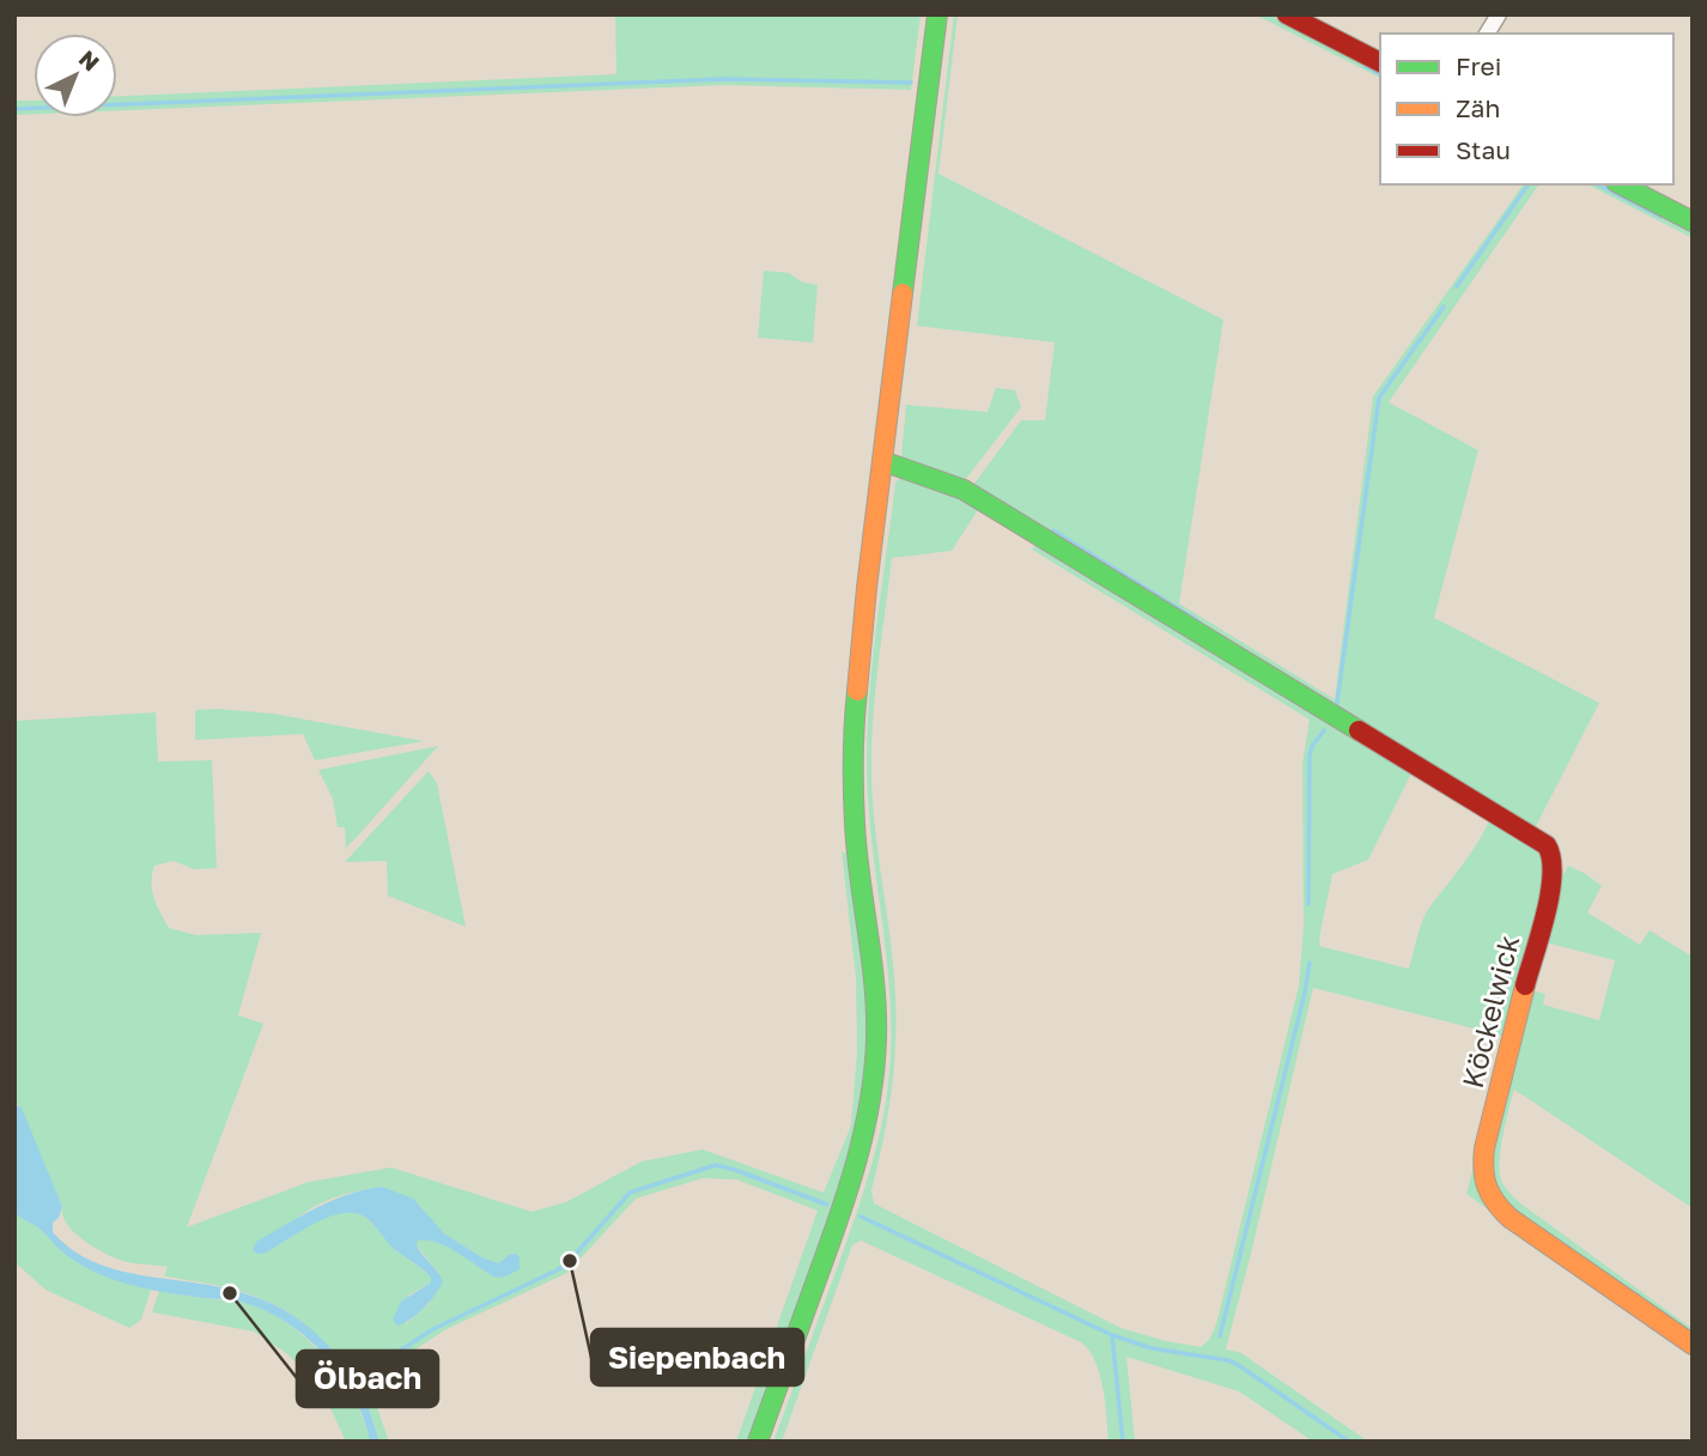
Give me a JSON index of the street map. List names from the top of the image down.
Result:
{
  "streets": {
    "street": ["Köckelwick"]
  },
  "places": ["Siepenbach", "Ölbach"],
  "legend": ["Frei", "Zäh", "Stau"],
  "north": "top right"
}
